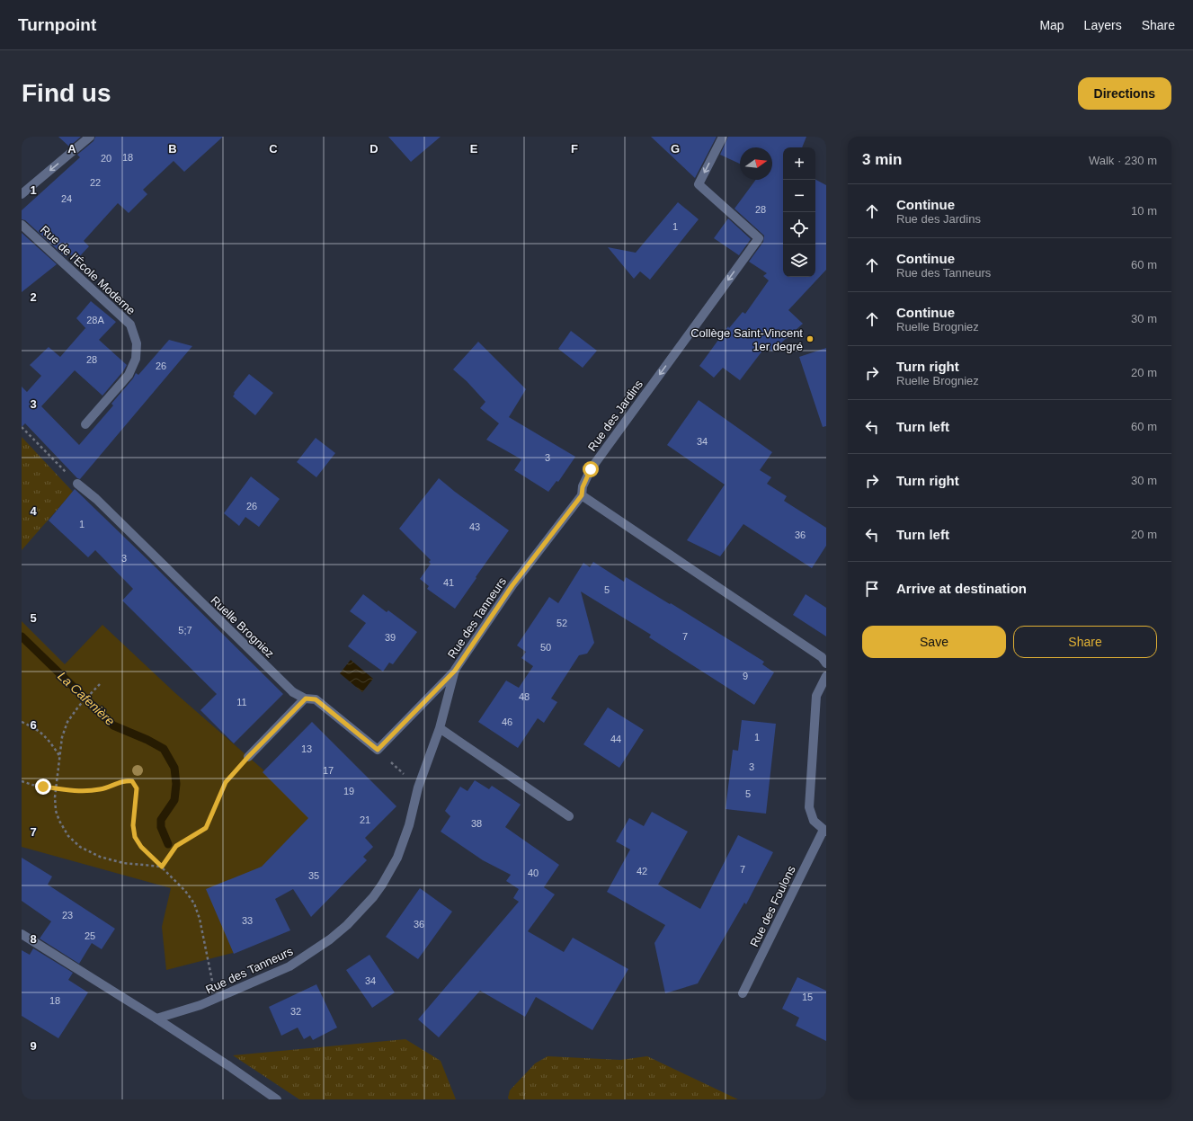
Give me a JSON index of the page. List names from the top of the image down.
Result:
{
  "streets": {
    "street": [
      "Rue de l'École Moderne",
      "Rue des Jardins",
      "Rue des Tanneurs",
      "Ruelle Brogniez",
      "Rue des Foulons"
    ]
  },
  "crossings": [
    ["Rue des Jardins", "Rue des Tanneurs"],
    ["Rue des Tanneurs", "Ruelle Brogniez"]
  ],
  "one_way": ["Rue des Jardins"],
  "water": ["La Cafenière"],
  "places": ["Collège Saint-Vincent 1er degré"],
  "house_numbers": [
    "18",
    "20",
    "22",
    "24",
    "28",
    "1",
    "28A",
    "28",
    "26",
    "34",
    "3",
    "26",
    "1",
    "43",
    "36",
    "3",
    "41",
    "5",
    "52",
    "5;7",
    "7",
    "39",
    "50",
    "9",
    "48",
    "11",
    "46",
    "1",
    "44",
    "13",
    "3",
    "17",
    "19",
    "5",
    "21",
    "38",
    "7",
    "42",
    "40",
    "35",
    "23",
    "33",
    "36",
    "25",
    "34",
    "15",
    "18",
    "32"
  ],
  "north": "right",
  "page": {
    "header": "Turnpoint",
    "nav": ["Map", "Layers", "Share"],
    "buttons": [
      "Directions",
      ["Save", "Share"]
    ],
    "title": "Find us",
    "heading": ["3 min", "Walk · 230 m"],
    "map_buttons": ["+", "−"],
    "list": [
      ["Continue", "Rue des Jardins", "10 m"],
      ["Continue", "Rue des Tanneurs", "60 m"],
      ["Continue", "Ruelle Brogniez", "30 m"],
      ["Turn right", "Ruelle Brogniez", "20 m"],
      ["Turn left", "60 m"],
      ["Turn right", "30 m"],
      ["Turn left", "20 m"],
      "Arrive at destination"
    ]
  },
  "grid": {
    "columns": [
      "A",
      "B",
      "C",
      "D",
      "E",
      "F",
      "G"
    ],
    "rows": [
      "1",
      "2",
      "3",
      "4",
      "5",
      "6",
      "7",
      "8",
      "9"
    ]
  }
}
